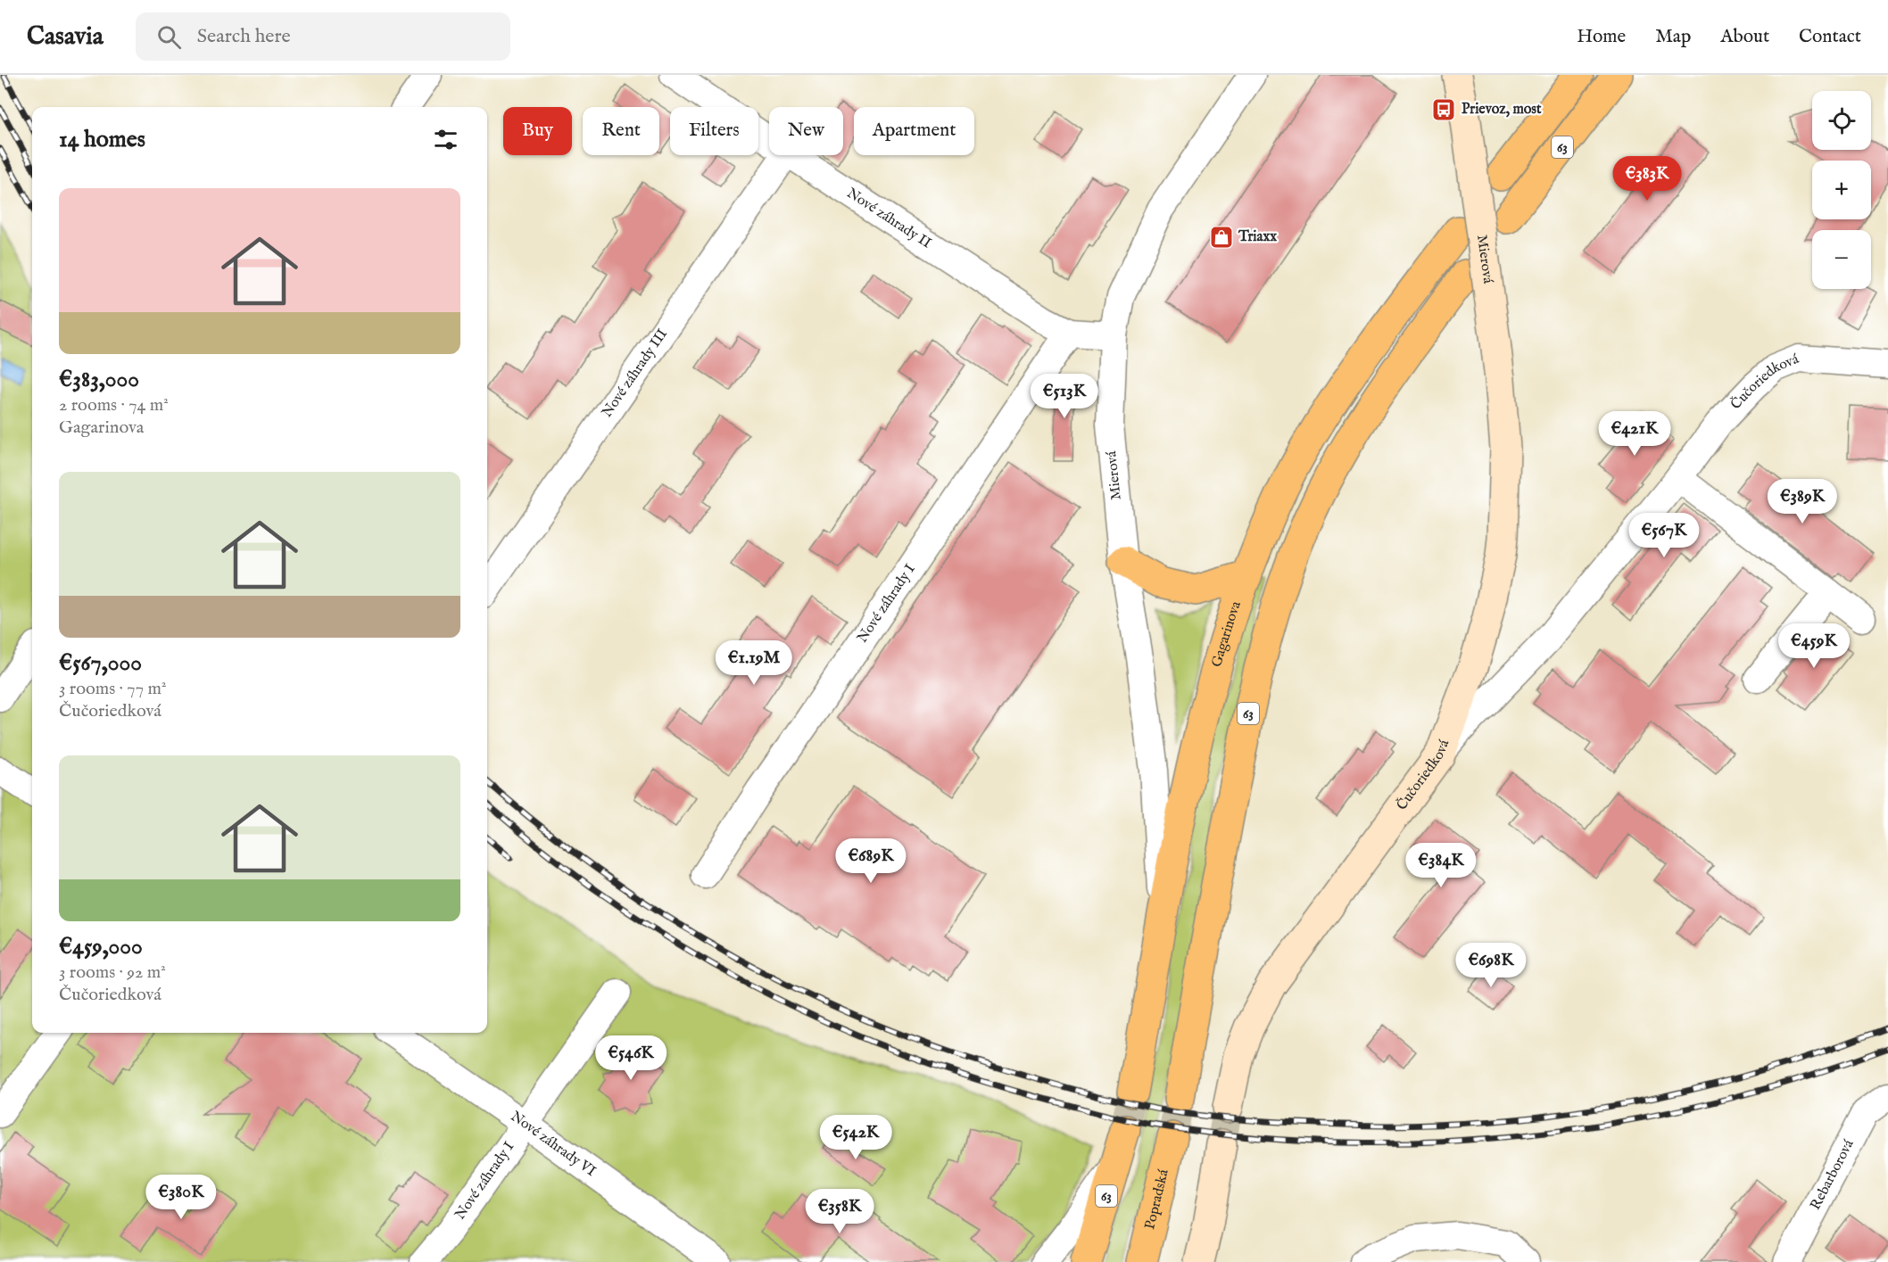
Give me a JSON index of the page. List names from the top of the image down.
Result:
{
  "streets": {
    "main road": ["63", "Gagarinova", "Popradská"],
    "street": [
      "Nové záhrady II",
      "Mierová",
      "Nové záhrady III",
      "Čučoriedková",
      "Nové záhrady I",
      "Nové záhrady VI",
      "Rebarborová"
    ]
  },
  "crossings": [
    ["Nové záhrady II", "Mierová"],
    ["Nové záhrady II", "Nové záhrady I"],
    ["Mierová", "Čučoriedková"],
    ["Mierová", "Gagarinova"],
    ["Nové záhrady I", "Nové záhrady VI"]
  ],
  "places": {
    "bus stop": ["Prievoz, most"],
    "shop": ["Triaxx"]
  },
  "page": {
    "header": "Casavia",
    "search": "Search here",
    "nav": [
      "Home",
      "Map",
      "About",
      "Contact"
    ],
    "map_buttons": ["+", "−"],
    "chip": [
      "Buy",
      "Rent",
      "Filters",
      "New",
      "Apartment"
    ],
    "heading": "14 homes",
    "price": [
      "€383K",
      "€513K",
      "€421K",
      "€389K",
      "€567K",
      "€459K",
      "€1.19M",
      "€689K",
      "€384K",
      "€698K",
      "€546K",
      "€542K",
      "€380K",
      "€358K"
    ],
    "list": [
      {
        "name": "€383,000",
        "note": "2 rooms · 74 m² · Gagarinova"
      },
      {
        "name": "€567,000",
        "note": "3 rooms · 77 m² · Čučoriedková"
      },
      {
        "name": "€459,000",
        "note": "3 rooms · 92 m² · Čučoriedková"
      }
    ]
  }
}
